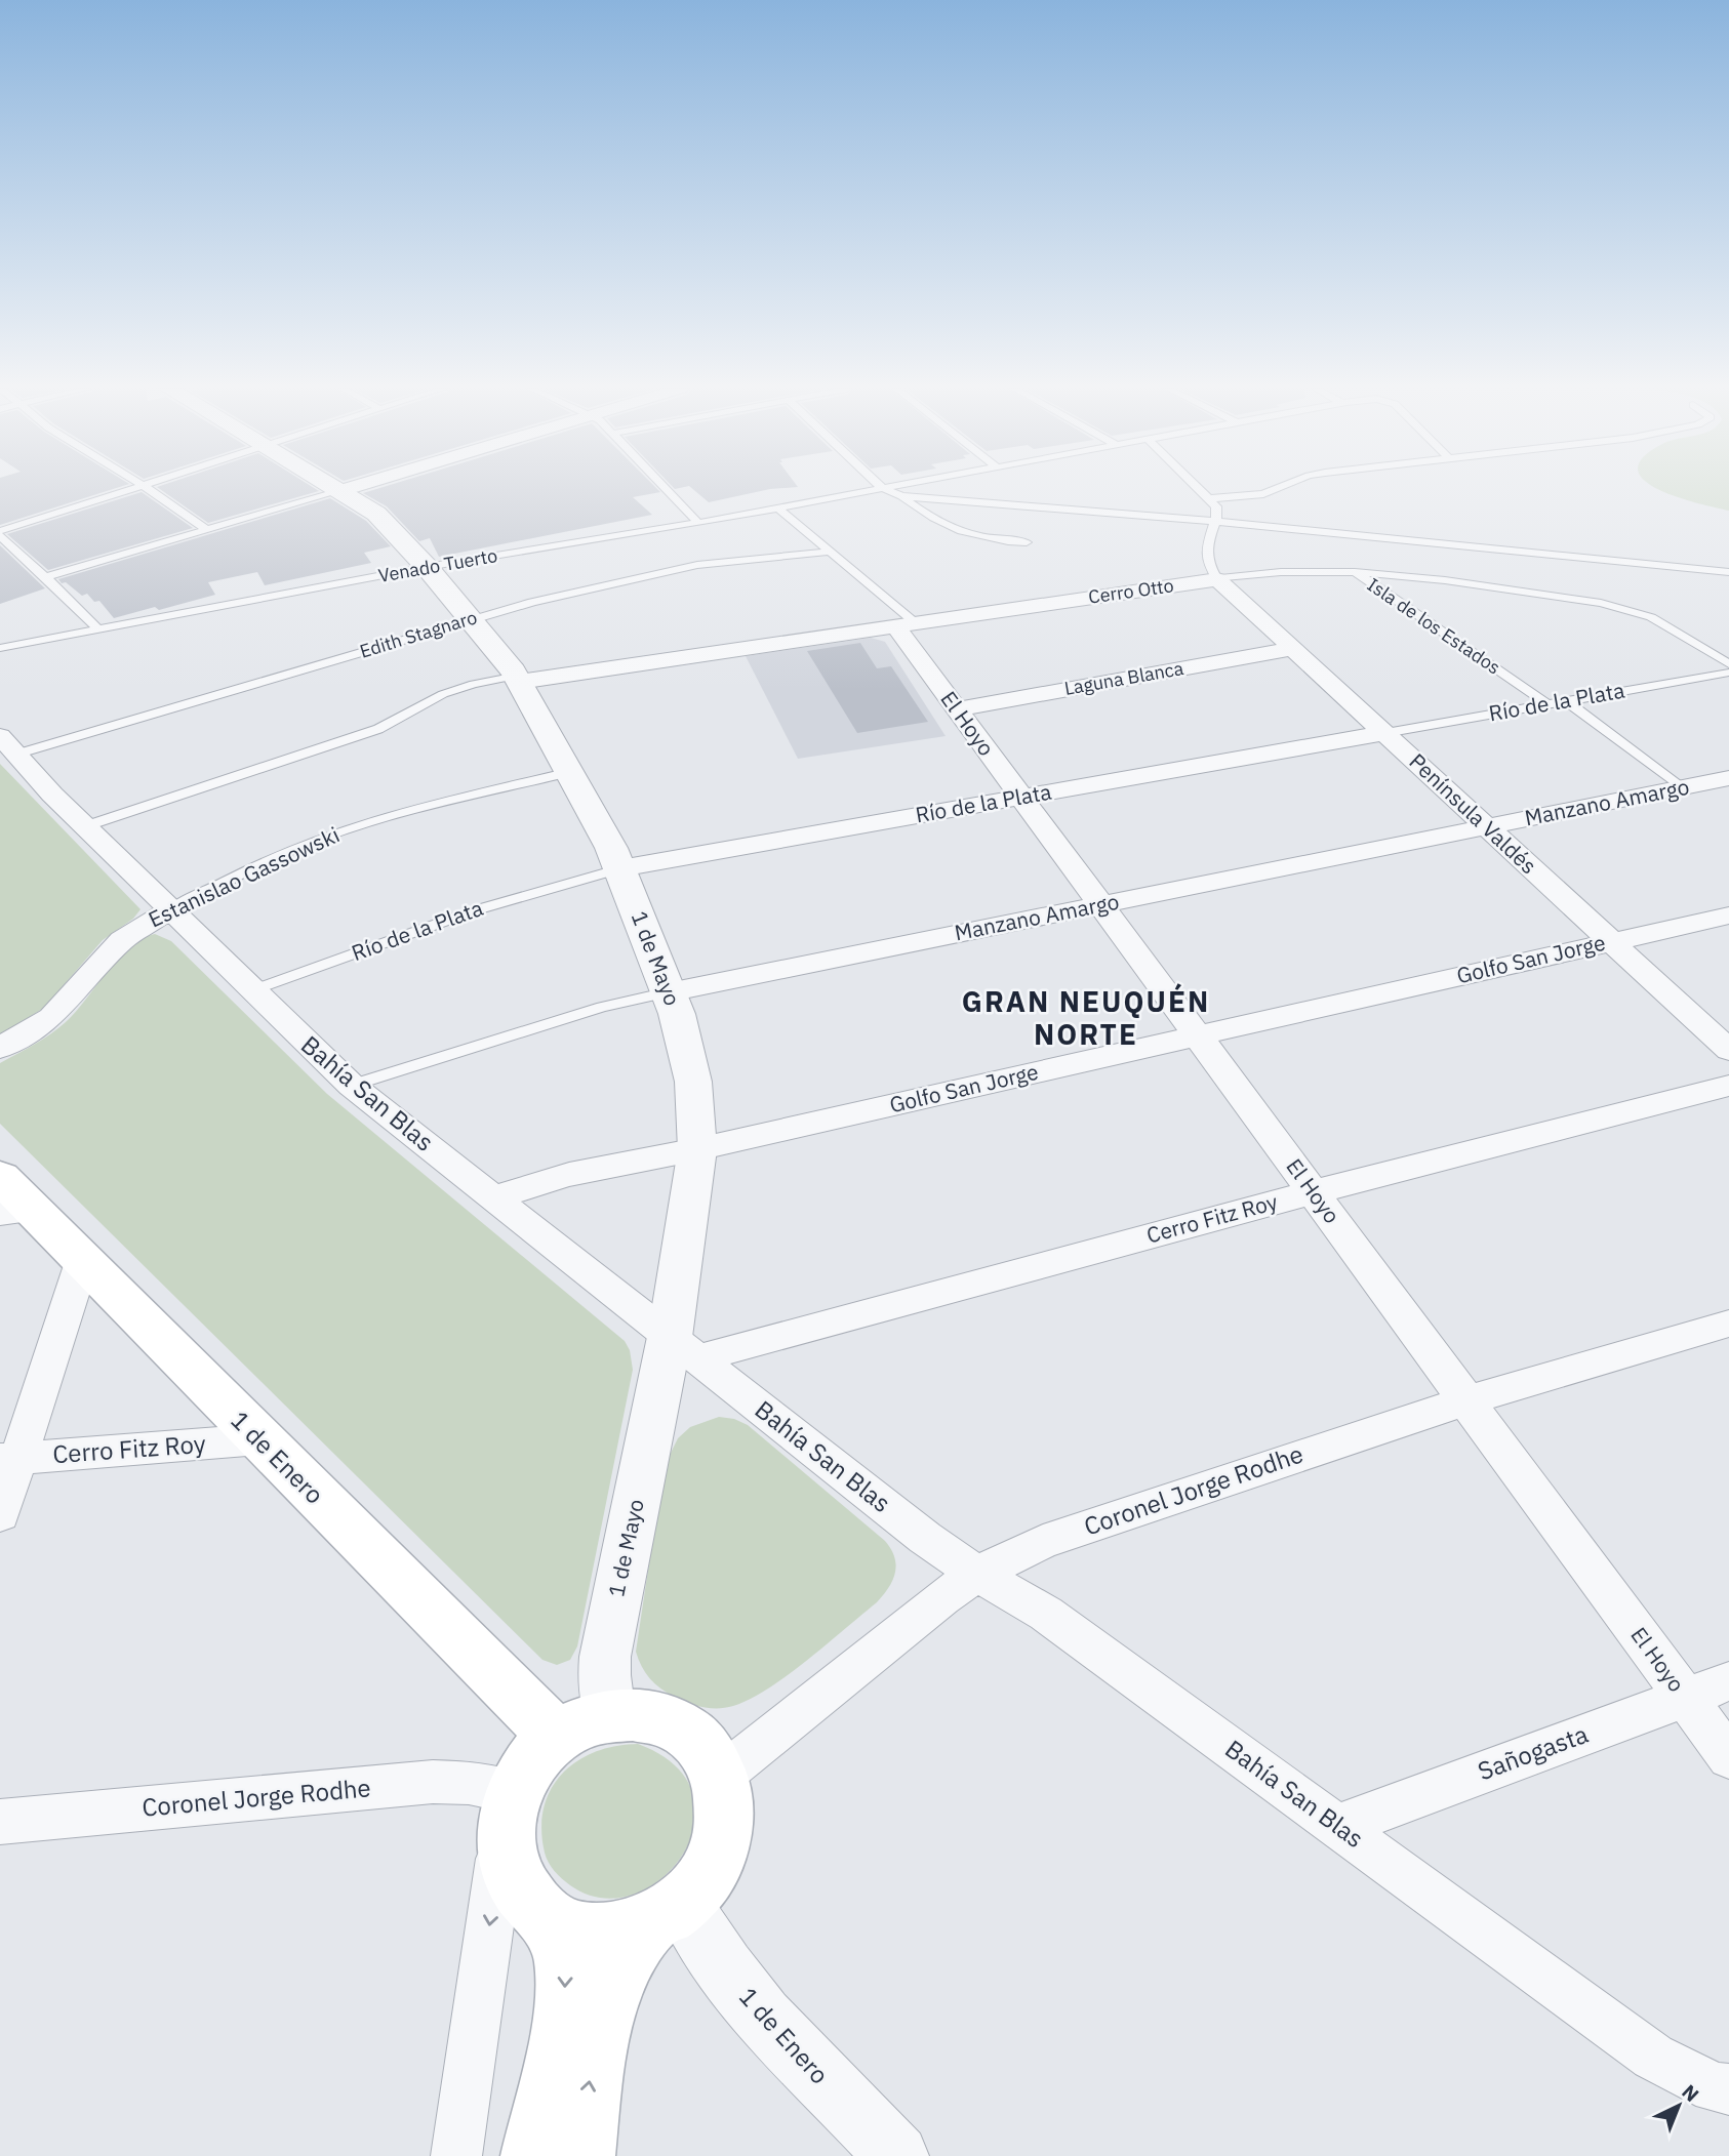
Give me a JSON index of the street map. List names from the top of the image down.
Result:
{
  "streets": {
    "main road": ["1 de Enero"],
    "street": [
      "Cerro Otto",
      "Laguna Blanca",
      "Río de la Plata",
      "El Hoyo",
      "Manzano Amargo",
      "Península Valdés",
      "Estanislao Gassowski",
      "1 de Mayo",
      "Golfo San Jorge",
      "Bahía San Blas",
      "Cerro Fitz Roy",
      "Coronel Jorge Rodhe",
      "Sañogasta"
    ],
    "lane": ["Venado Tuerto", "Isla de los Estados", "Edith Stagnaro"]
  },
  "crossings": [
    ["Venado Tuerto", "El Hoyo"],
    ["Venado Tuerto", "1 de Mayo"],
    ["Cerro Otto", "Isla de los Estados"],
    ["Cerro Otto", "El Hoyo"],
    ["Cerro Otto", "Península Valdés"],
    ["Cerro Otto", "1 de Mayo"],
    ["Isla de los Estados", "Río de la Plata"],
    ["Edith Stagnaro", "El Hoyo"],
    ["Edith Stagnaro", "1 de Mayo"],
    ["Edith Stagnaro", "Bahía San Blas"],
    ["Laguna Blanca", "El Hoyo"],
    ["Laguna Blanca", "Península Valdés"],
    ["Río de la Plata", "El Hoyo"],
    ["Río de la Plata", "Península Valdés"],
    ["Río de la Plata", "1 de Mayo"],
    ["Río de la Plata", "Bahía San Blas"],
    ["El Hoyo", "Manzano Amargo"],
    ["El Hoyo", "Golfo San Jorge"],
    ["El Hoyo", "Cerro Fitz Roy"],
    ["El Hoyo", "Coronel Jorge Rodhe"],
    ["El Hoyo", "Sañogasta"],
    ["Manzano Amargo", "Península Valdés"],
    ["Manzano Amargo", "1 de Mayo"],
    ["Manzano Amargo", "Bahía San Blas"],
    ["Península Valdés", "Golfo San Jorge"],
    ["Estanislao Gassowski", "1 de Mayo"],
    ["Estanislao Gassowski", "Bahía San Blas"],
    ["1 de Mayo", "Golfo San Jorge"],
    ["1 de Mayo", "Bahía San Blas"],
    ["1 de Mayo", "Cerro Fitz Roy"],
    ["1 de Mayo", "1 de Enero"],
    ["1 de Mayo", "Coronel Jorge Rodhe"],
    ["Golfo San Jorge", "Bahía San Blas"],
    ["Bahía San Blas", "Cerro Fitz Roy"],
    ["Bahía San Blas", "Coronel Jorge Rodhe"],
    ["Bahía San Blas", "Sañogasta"],
    ["Cerro Fitz Roy", "1 de Enero"],
    ["1 de Enero", "Coronel Jorge Rodhe"]
  ],
  "districts": ["GRAN NEUQUÉN NORTE"],
  "north": "top right"
}
